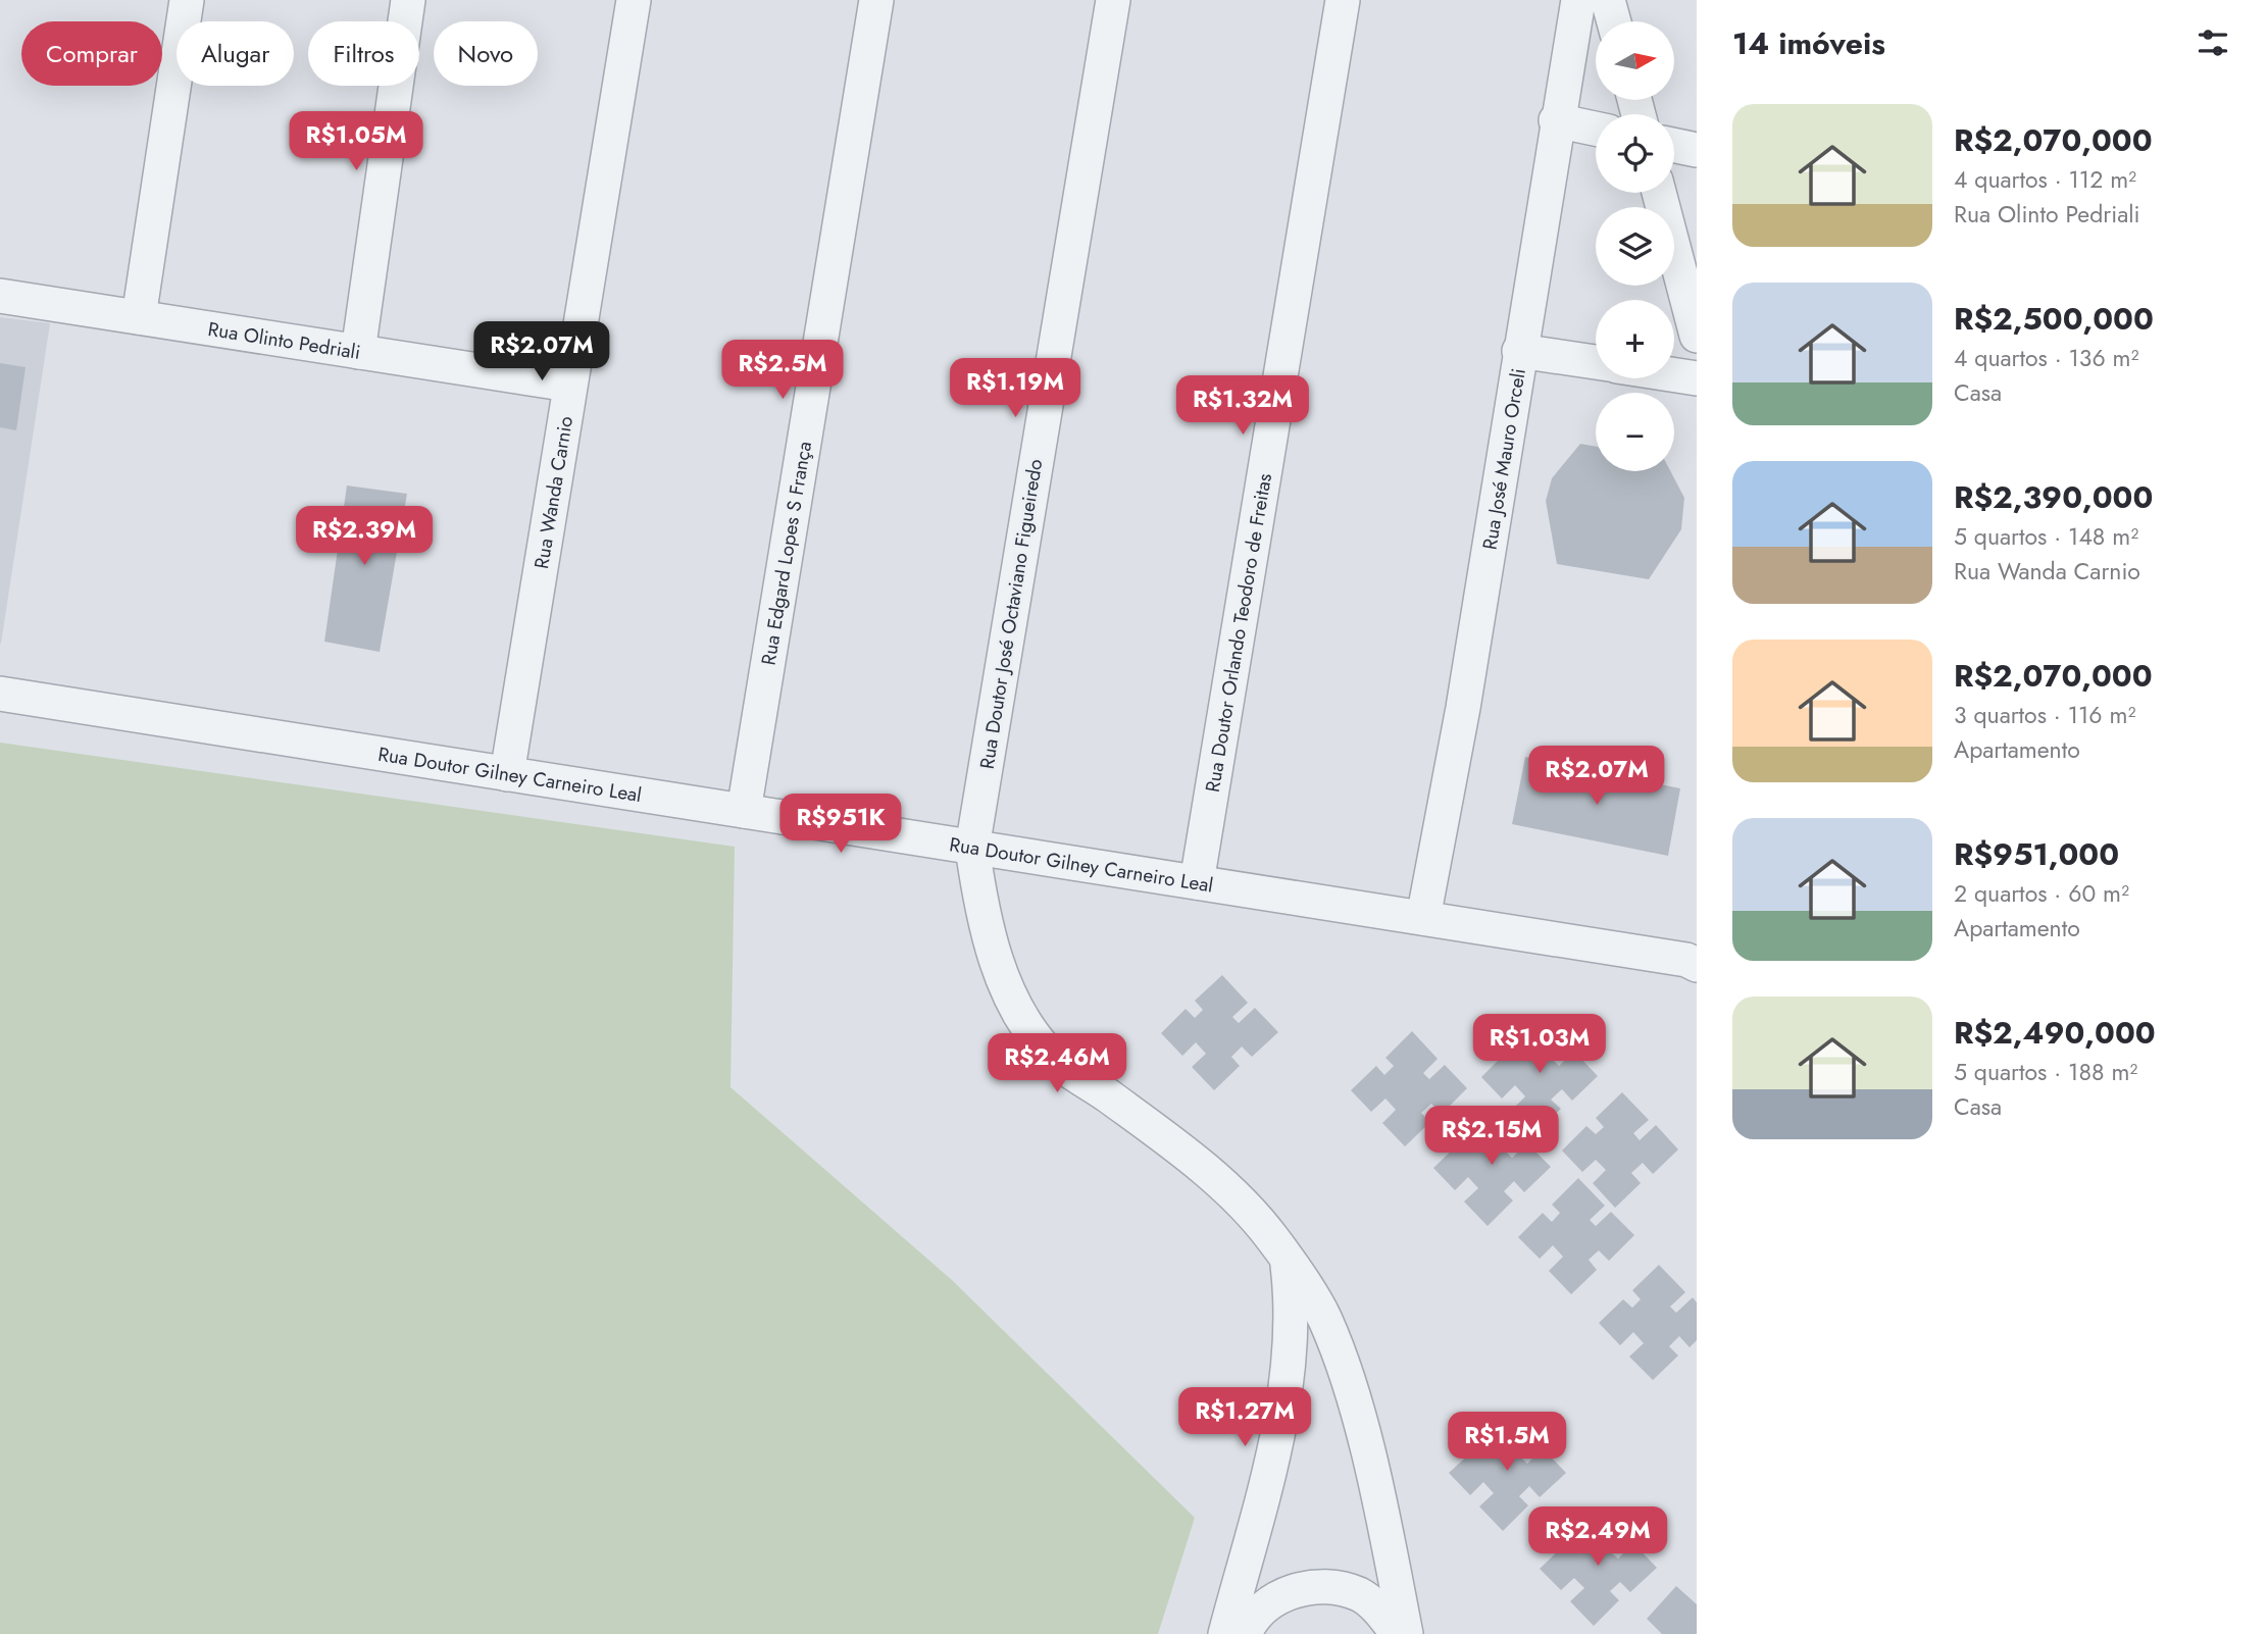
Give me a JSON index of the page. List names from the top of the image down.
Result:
{
  "streets": {
    "street": [
      "Rua Olinto Pedriali",
      "Rua José Mauro Orceli",
      "Rua Wanda Carnio",
      "Rua Edgard Lopes S França",
      "Rua Doutor José Octaviano Figueiredo",
      "Rua Doutor Orlando Teodoro de Freitas",
      "Rua Doutor Gilney Carneiro Leal"
    ]
  },
  "crossings": [
    ["Rua Olinto Pedriali", "Rua Wanda Carnio"],
    ["Rua José Mauro Orceli", "Rua Doutor Gilney Carneiro Leal"],
    ["Rua Wanda Carnio", "Rua Doutor Gilney Carneiro Leal"],
    ["Rua Edgard Lopes S França", "Rua Doutor Gilney Carneiro Leal"],
    ["Rua Doutor José Octaviano Figueiredo", "Rua Doutor Gilney Carneiro Leal"],
    ["Rua Doutor Orlando Teodoro de Freitas", "Rua Doutor Gilney Carneiro Leal"]
  ],
  "north": "right",
  "page": {
    "heading": "14 imóveis",
    "map_buttons": ["+", "−"],
    "chip": [
      "Comprar",
      "Alugar",
      "Filtros",
      "Novo"
    ],
    "list": [
      {
        "name": "R$2,070,000",
        "note": "4 quartos · 112 m² · Rua Olinto Pedriali"
      },
      {
        "name": "R$2,500,000",
        "note": "4 quartos · 136 m² · Casa"
      },
      {
        "name": "R$2,390,000",
        "note": "5 quartos · 148 m² · Rua Wanda Carnio"
      },
      {
        "name": "R$2,070,000",
        "note": "3 quartos · 116 m² · Apartamento"
      },
      {
        "name": "R$951,000",
        "note": "2 quartos · 60 m² · Apartamento"
      },
      {
        "name": "R$2,490,000",
        "note": "5 quartos · 188 m² · Casa"
      }
    ],
    "price": [
      "R$1.05M",
      "R$2.07M",
      "R$2.5M",
      "R$1.19M",
      "R$1.32M",
      "R$2.39M",
      "R$2.07M",
      "R$951K",
      "R$1.03M",
      "R$2.46M",
      "R$2.15M",
      "R$1.27M",
      "R$1.5M",
      "R$2.49M"
    ]
  }
}
